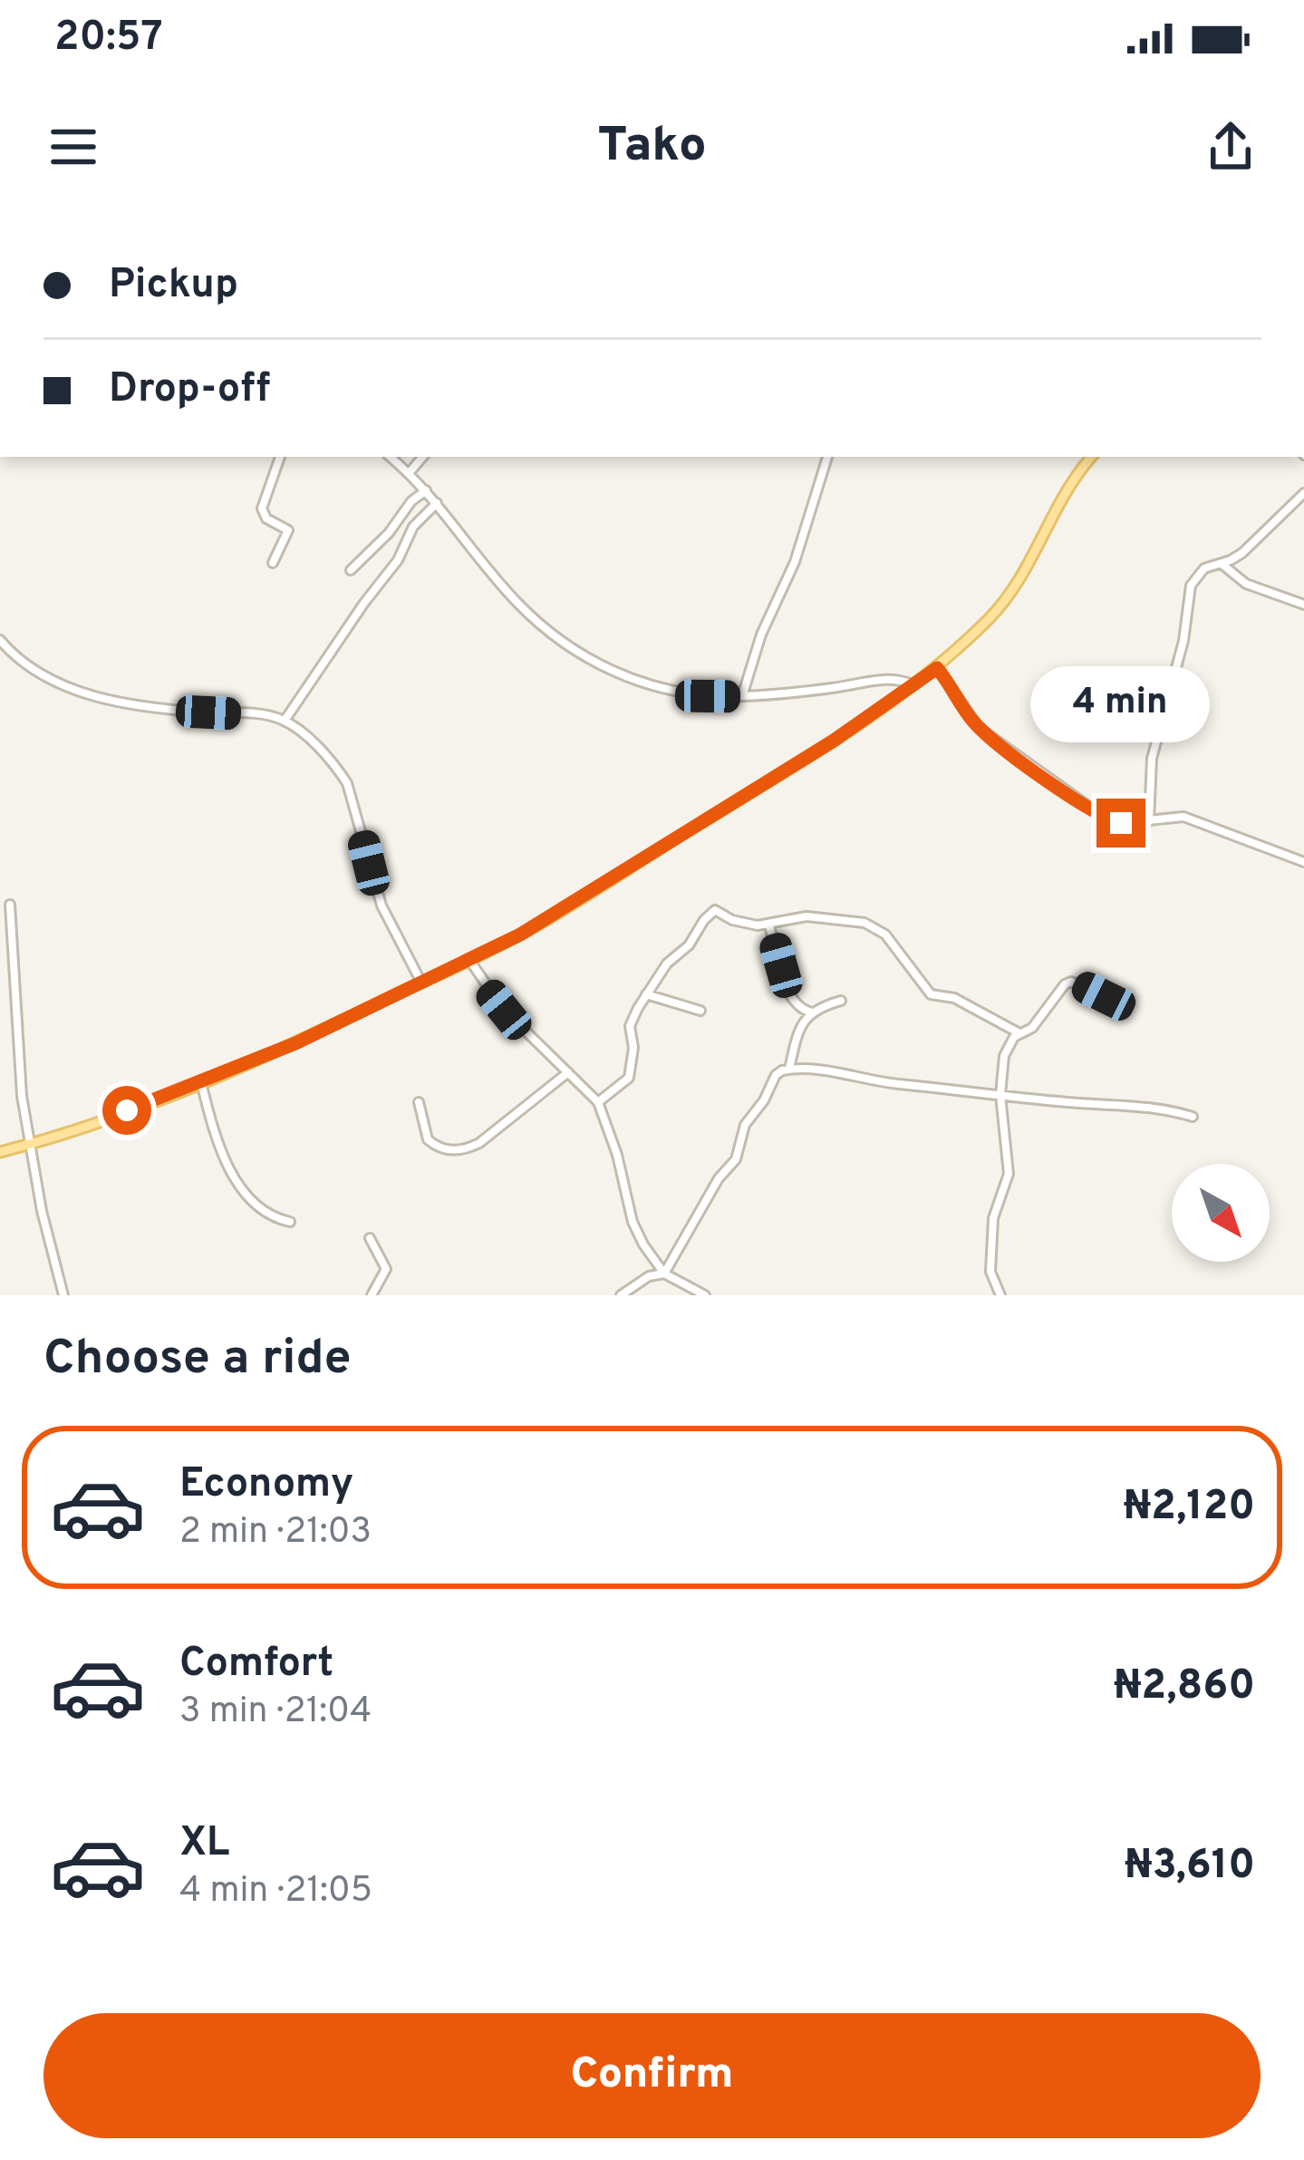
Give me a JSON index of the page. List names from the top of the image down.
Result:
{
  "north": "bottom right",
  "page": {
    "status": "20:57",
    "header": "Tako",
    "banner": ["Pickup", "Drop-off"],
    "bubble": "4 min",
    "heading": "Choose a ride",
    "list": [
      {
        "name": "Economy",
        "note": "2 min · 21:03",
        "value": "₦2,120"
      },
      {
        "name": "Comfort",
        "note": "3 min · 21:04",
        "value": "₦2,860"
      },
      {
        "name": "XL",
        "note": "4 min · 21:05",
        "value": "₦3,610"
      }
    ],
    "buttons": "Confirm"
  }
}
